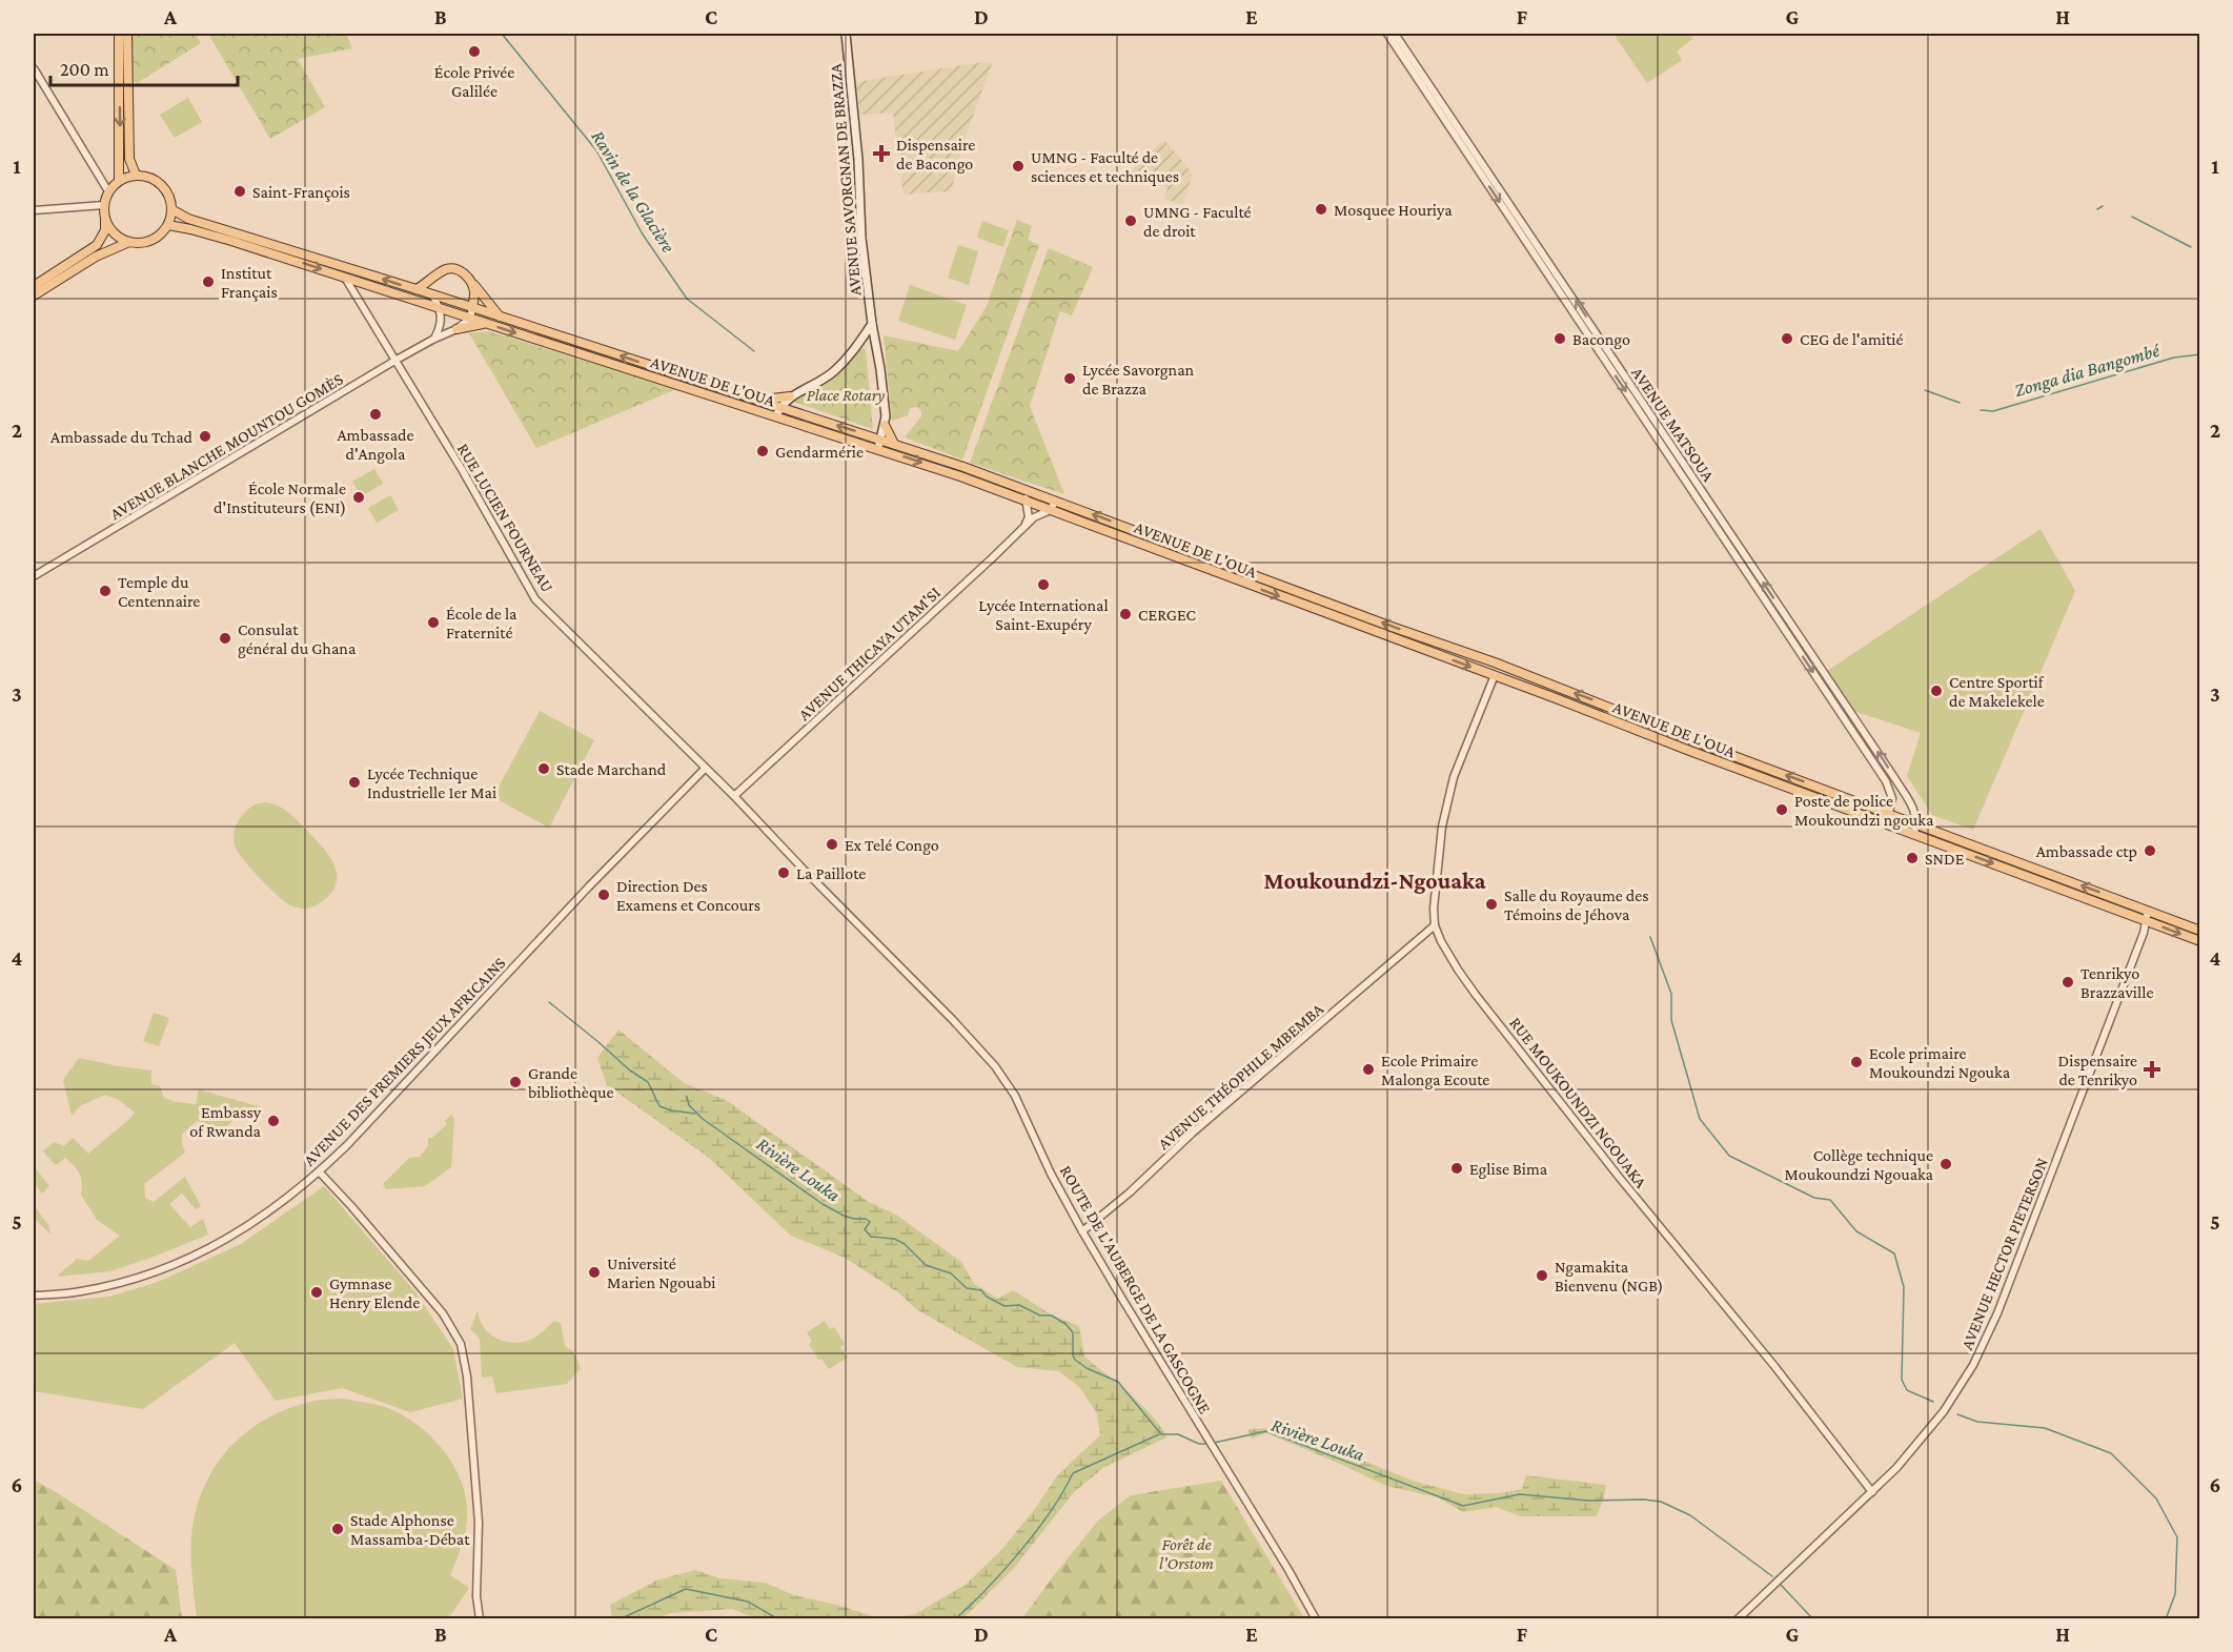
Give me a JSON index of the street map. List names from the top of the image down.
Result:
{
  "streets": {
    "main road": ["AVENUE SAVORGNAN DE BRAZZA", "AVENUE DE L'OUA"],
    "street": [
      "AVENUE MATSOUA",
      "AVENUE BLANCHE MOUNTOU GOMÈS",
      "RUE LUCIEN FOURNEAU",
      "AVENUE THICAYA UTAM'SI",
      "AVENUE DES PREMIERS JEUX AFRICAINS",
      "AVENUE THÉOPHILE MBEMBA",
      "RUE MOUKOUNDZI NGOUAKA",
      "AVENUE HECTOR PIETERSON",
      "ROUTE DE L'AUBERGE DE LA GASCOGNE"
    ]
  },
  "crossings": [
    ["AVENUE SAVORGNAN DE BRAZZA", "AVENUE DE L'OUA"],
    ["AVENUE DE L'OUA", "AVENUE MATSOUA"],
    ["AVENUE DE L'OUA", "AVENUE BLANCHE MOUNTOU GOMÈS"],
    ["AVENUE DE L'OUA", "RUE LUCIEN FOURNEAU"],
    ["AVENUE DE L'OUA", "AVENUE THICAYA UTAM'SI"],
    ["AVENUE DE L'OUA", "RUE MOUKOUNDZI NGOUAKA"],
    ["AVENUE DE L'OUA", "AVENUE HECTOR PIETERSON"],
    ["AVENUE BLANCHE MOUNTOU GOMÈS", "RUE LUCIEN FOURNEAU"],
    ["RUE LUCIEN FOURNEAU", "AVENUE THICAYA UTAM'SI"],
    ["RUE LUCIEN FOURNEAU", "AVENUE DES PREMIERS JEUX AFRICAINS"],
    ["RUE LUCIEN FOURNEAU", "ROUTE DE L'AUBERGE DE LA GASCOGNE"],
    ["AVENUE THICAYA UTAM'SI", "ROUTE DE L'AUBERGE DE LA GASCOGNE"],
    ["AVENUE THÉOPHILE MBEMBA", "RUE MOUKOUNDZI NGOUAKA"],
    ["AVENUE THÉOPHILE MBEMBA", "ROUTE DE L'AUBERGE DE LA GASCOGNE"],
    ["RUE MOUKOUNDZI NGOUAKA", "AVENUE HECTOR PIETERSON"]
  ],
  "districts": ["Moukoundzi-Ngouaka"],
  "water": ["Ravin de la Glacière", "Zonga dia Bangombé", "Rivière Louka"],
  "parks": ["Place Rotary", "Forêt de l'Orstom"],
  "places": {
    "other": [
      "École Privée Galilée",
      "UMNG - Faculté de sciences et techniques",
      "Saint-François",
      "Mosquee Houriya",
      "UMNG - Faculté de droit",
      "Institut Français",
      "Bacongo",
      "CEG de l'amitié",
      "Lycée Savorgnan de Brazza",
      "Ambassade d'Angola",
      "Ambassade du Tchad",
      "Gendarmérie",
      "École Normale d'Instituteurs (ENI)",
      "Lycée International Saint-Exupéry",
      "Temple du Centennaire",
      "CERGEC",
      "École de la Fraternité",
      "Consulat général du Ghana",
      "Centre Sportif de Makelekele",
      "Stade Marchand",
      "Lycée Technique Industrielle 1er Mai",
      "Poste de police Moukoundzi ngouka",
      "Ex Telé Congo",
      "Ambassade ctp",
      "SNDE",
      "La Paillote",
      "Direction Des Examens et Concours",
      "Salle du Royaume des Témoins de Jéhova",
      "Tenrikyo Brazzaville",
      "Ecole primaire Moukoundzi Ngouka",
      "Ecole Primaire Malonga Ecoute",
      "Grande bibliothèque",
      "Embassy of Rwanda",
      "Collège technique Moukoundzi Ngouaka",
      "Eglise Bima",
      "Université Marien Ngouabi",
      "Ngamakita Bienvenu (NGB)",
      "Gymnase Henry Elende",
      "Stade Alphonse Massamba-Débat"
    ],
    "health": ["Dispensaire de Bacongo", "Dispensaire de Tenrikyo"]
  },
  "scale_bar": "200 m",
  "grid": {
    "columns": [
      "A",
      "B",
      "C",
      "D",
      "E",
      "F",
      "G",
      "H"
    ],
    "rows": [
      "1",
      "2",
      "3",
      "4",
      "5",
      "6"
    ]
  }
}
